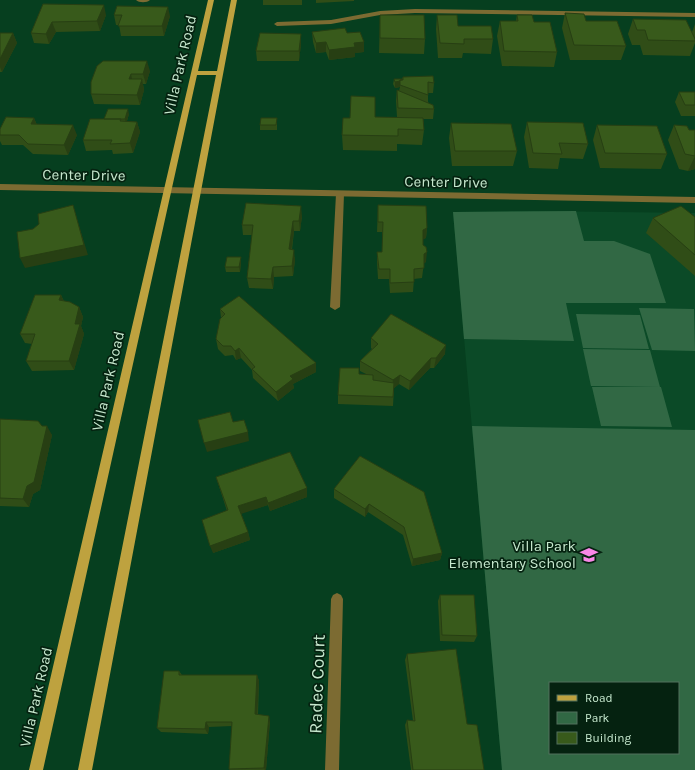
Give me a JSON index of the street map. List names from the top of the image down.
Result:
{
  "streets": {
    "main road": ["Villa Park Road"],
    "street": ["Center Drive", "Radec Court"]
  },
  "crossings": [
    ["Villa Park Road", "Center Drive"]
  ],
  "places": {
    "school or university": ["Villa Park Elementary School"]
  },
  "legend": ["Road", "Park", "Building"]
}
